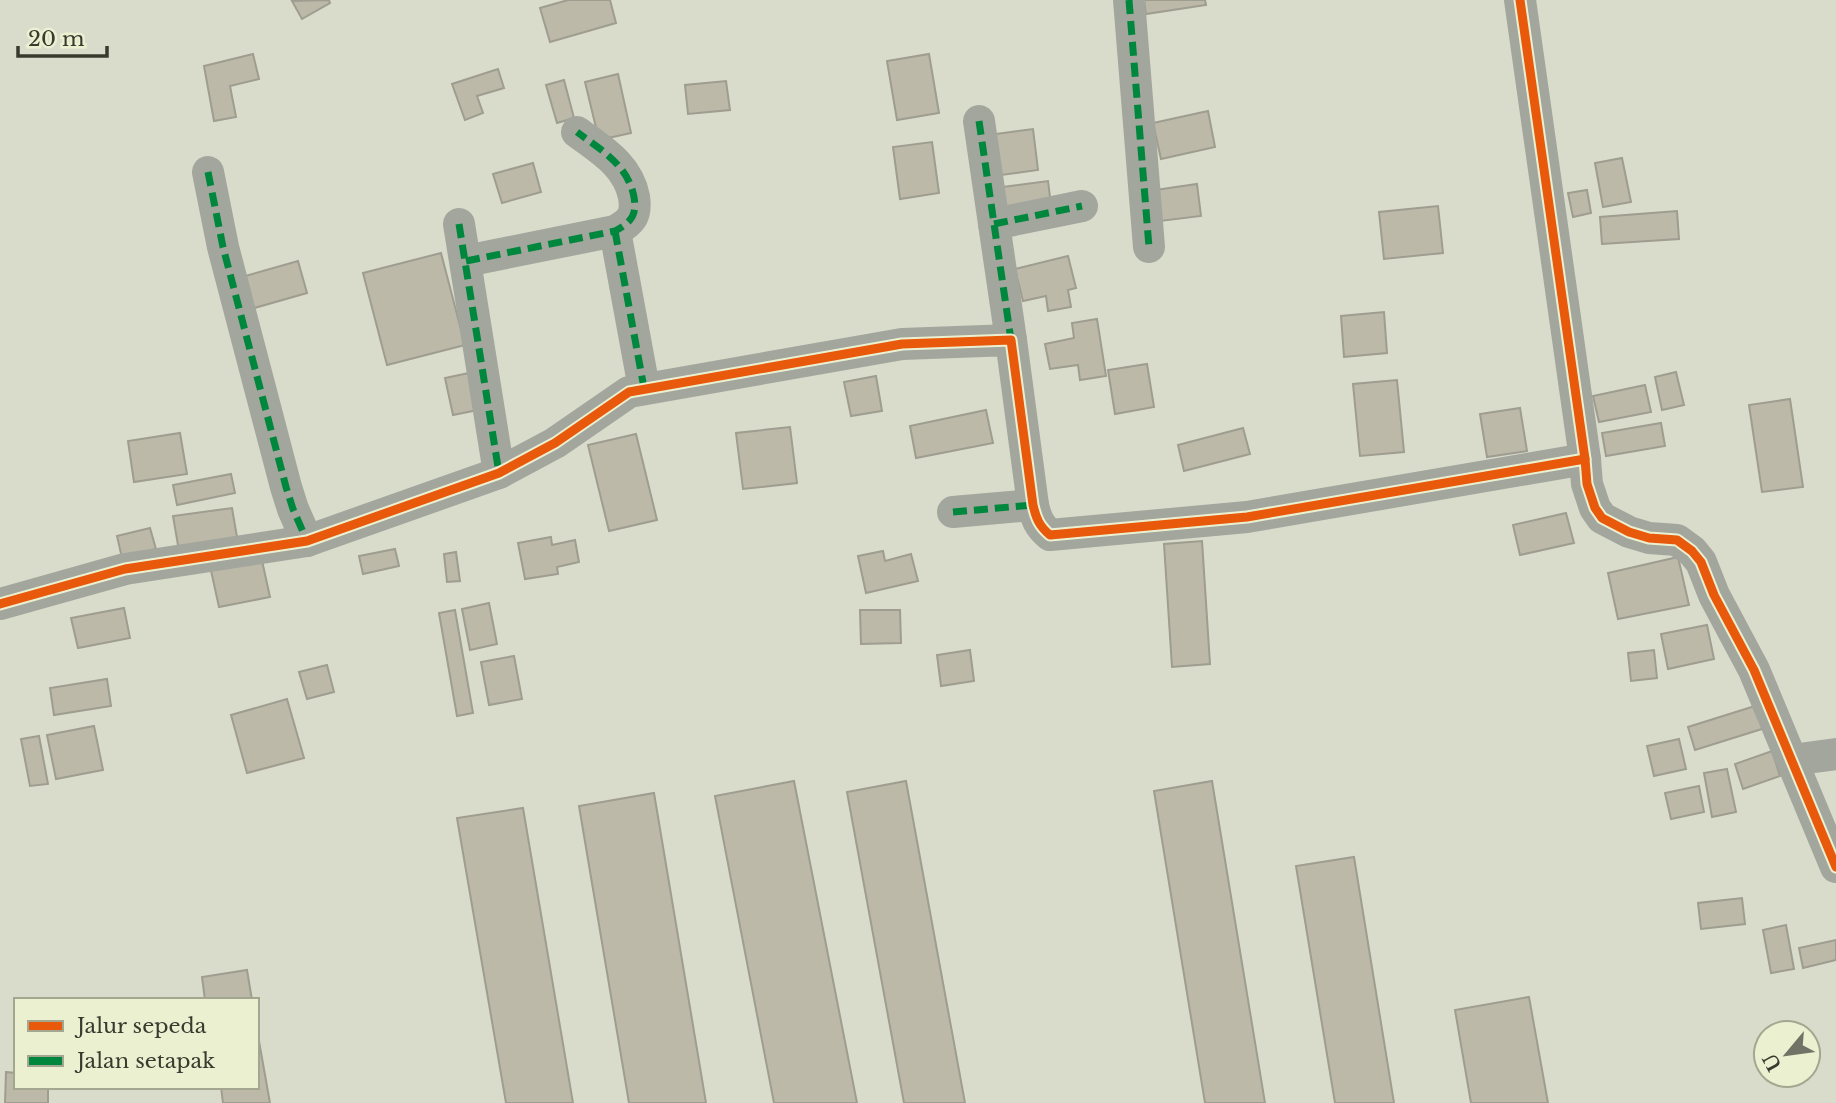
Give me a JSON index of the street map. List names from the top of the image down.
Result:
{
  "legend": ["Jalur sepeda", "Jalan setapak"],
  "scale_bar": "20 m",
  "north": "bottom left"
}
